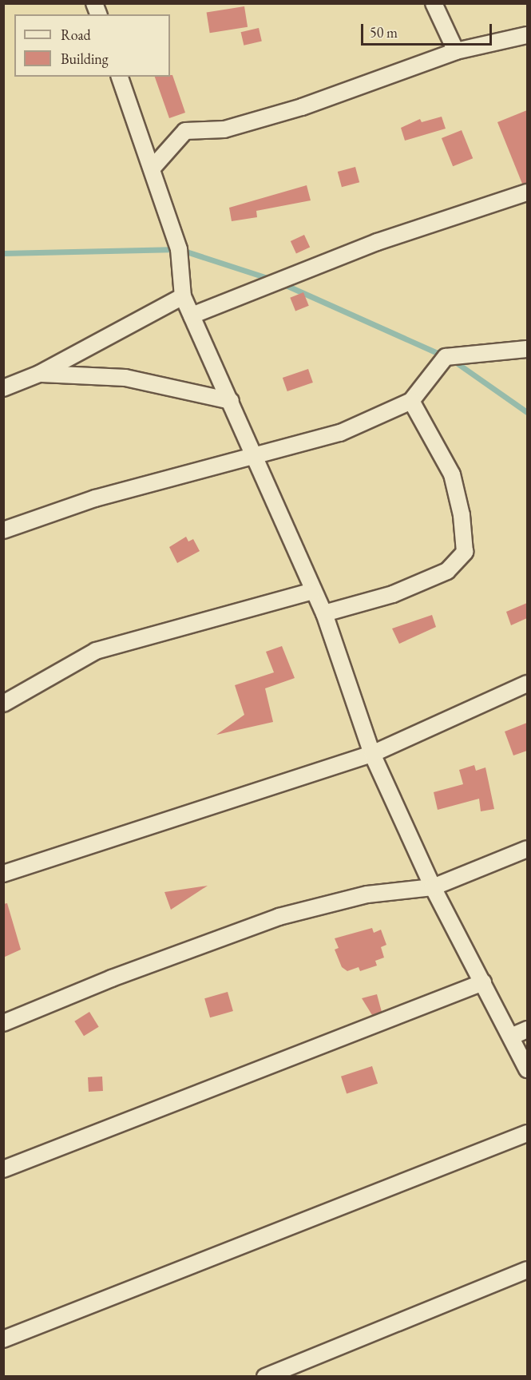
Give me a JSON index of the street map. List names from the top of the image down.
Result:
{
  "legend": ["Road", "Building"],
  "scale_bar": "50 m"
}
